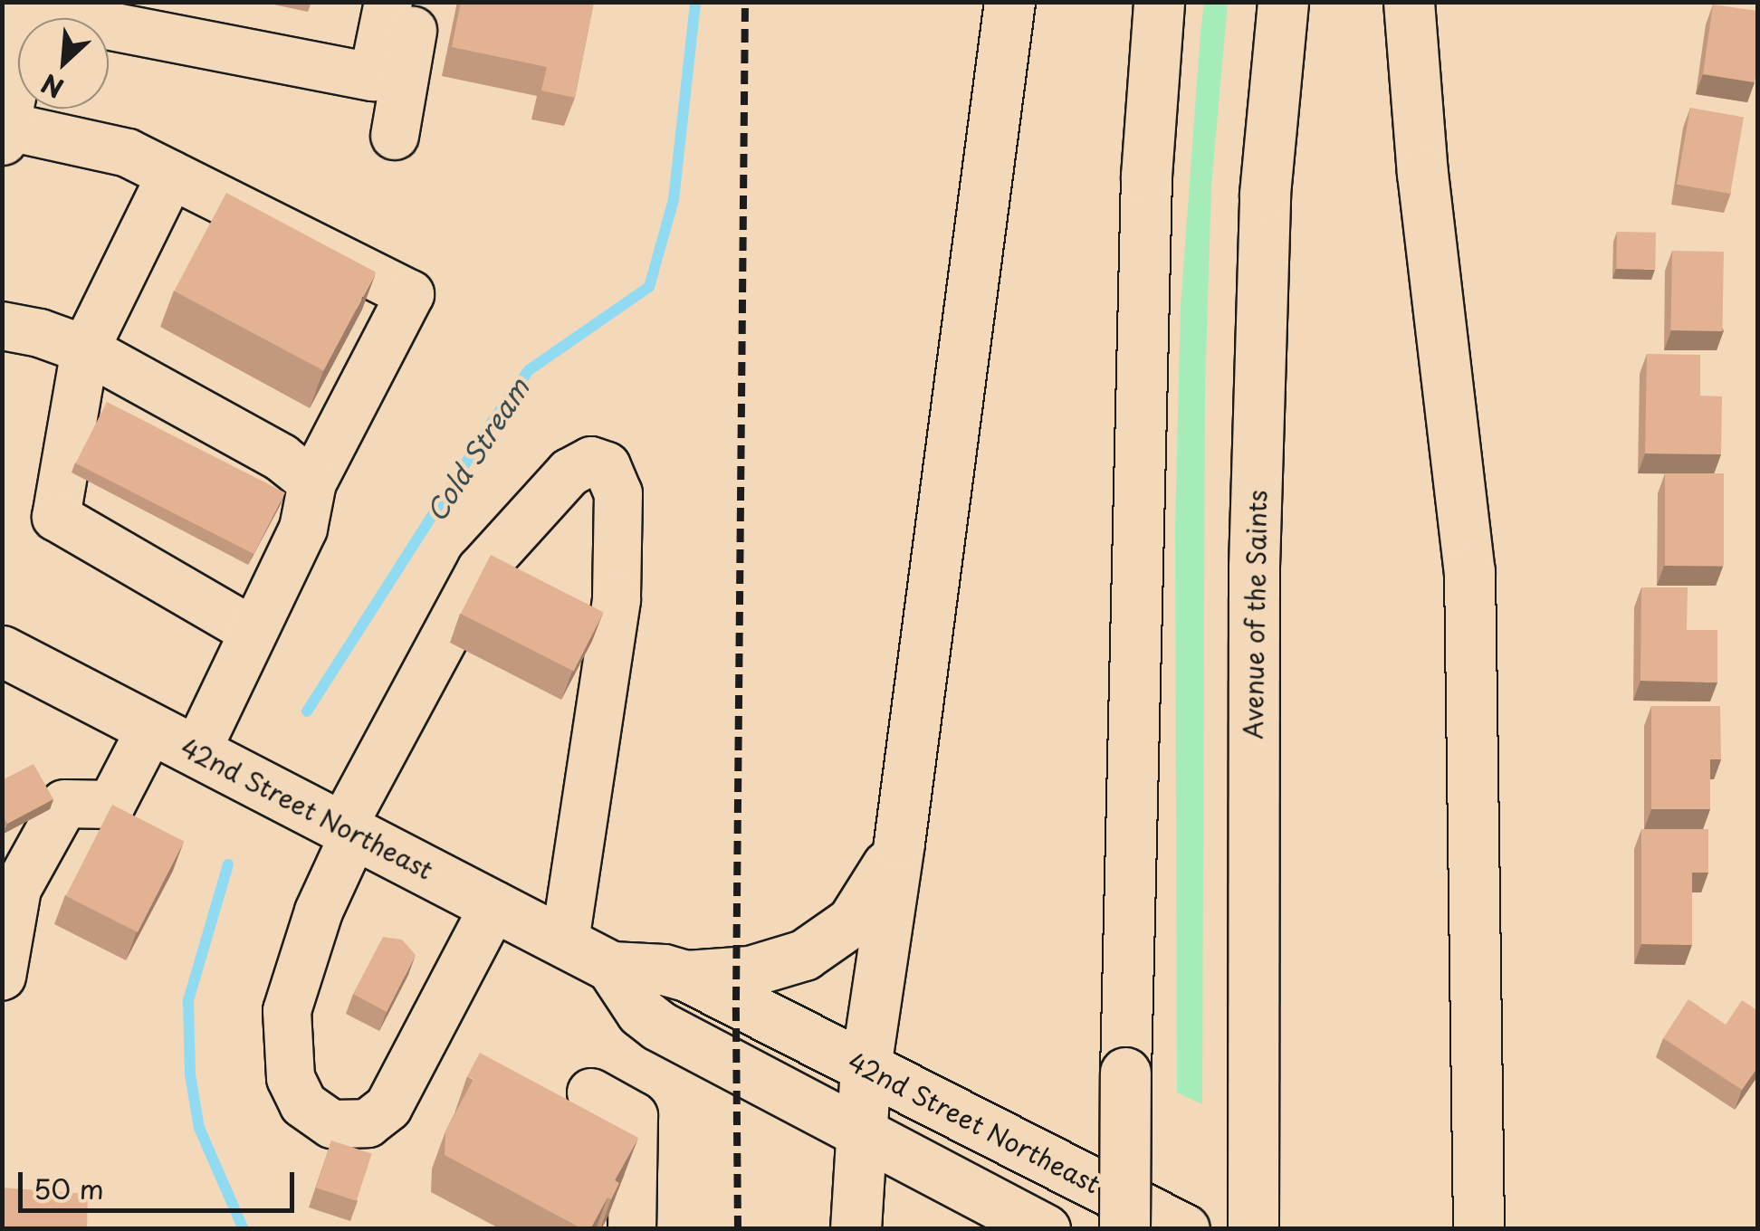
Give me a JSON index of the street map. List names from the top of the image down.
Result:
{
  "streets": {
    "main road": ["Avenue of the Saints", "42nd Street Northeast"]
  },
  "water": ["Cold Stream"],
  "scale_bar": "50 m",
  "north": "bottom left"
}
